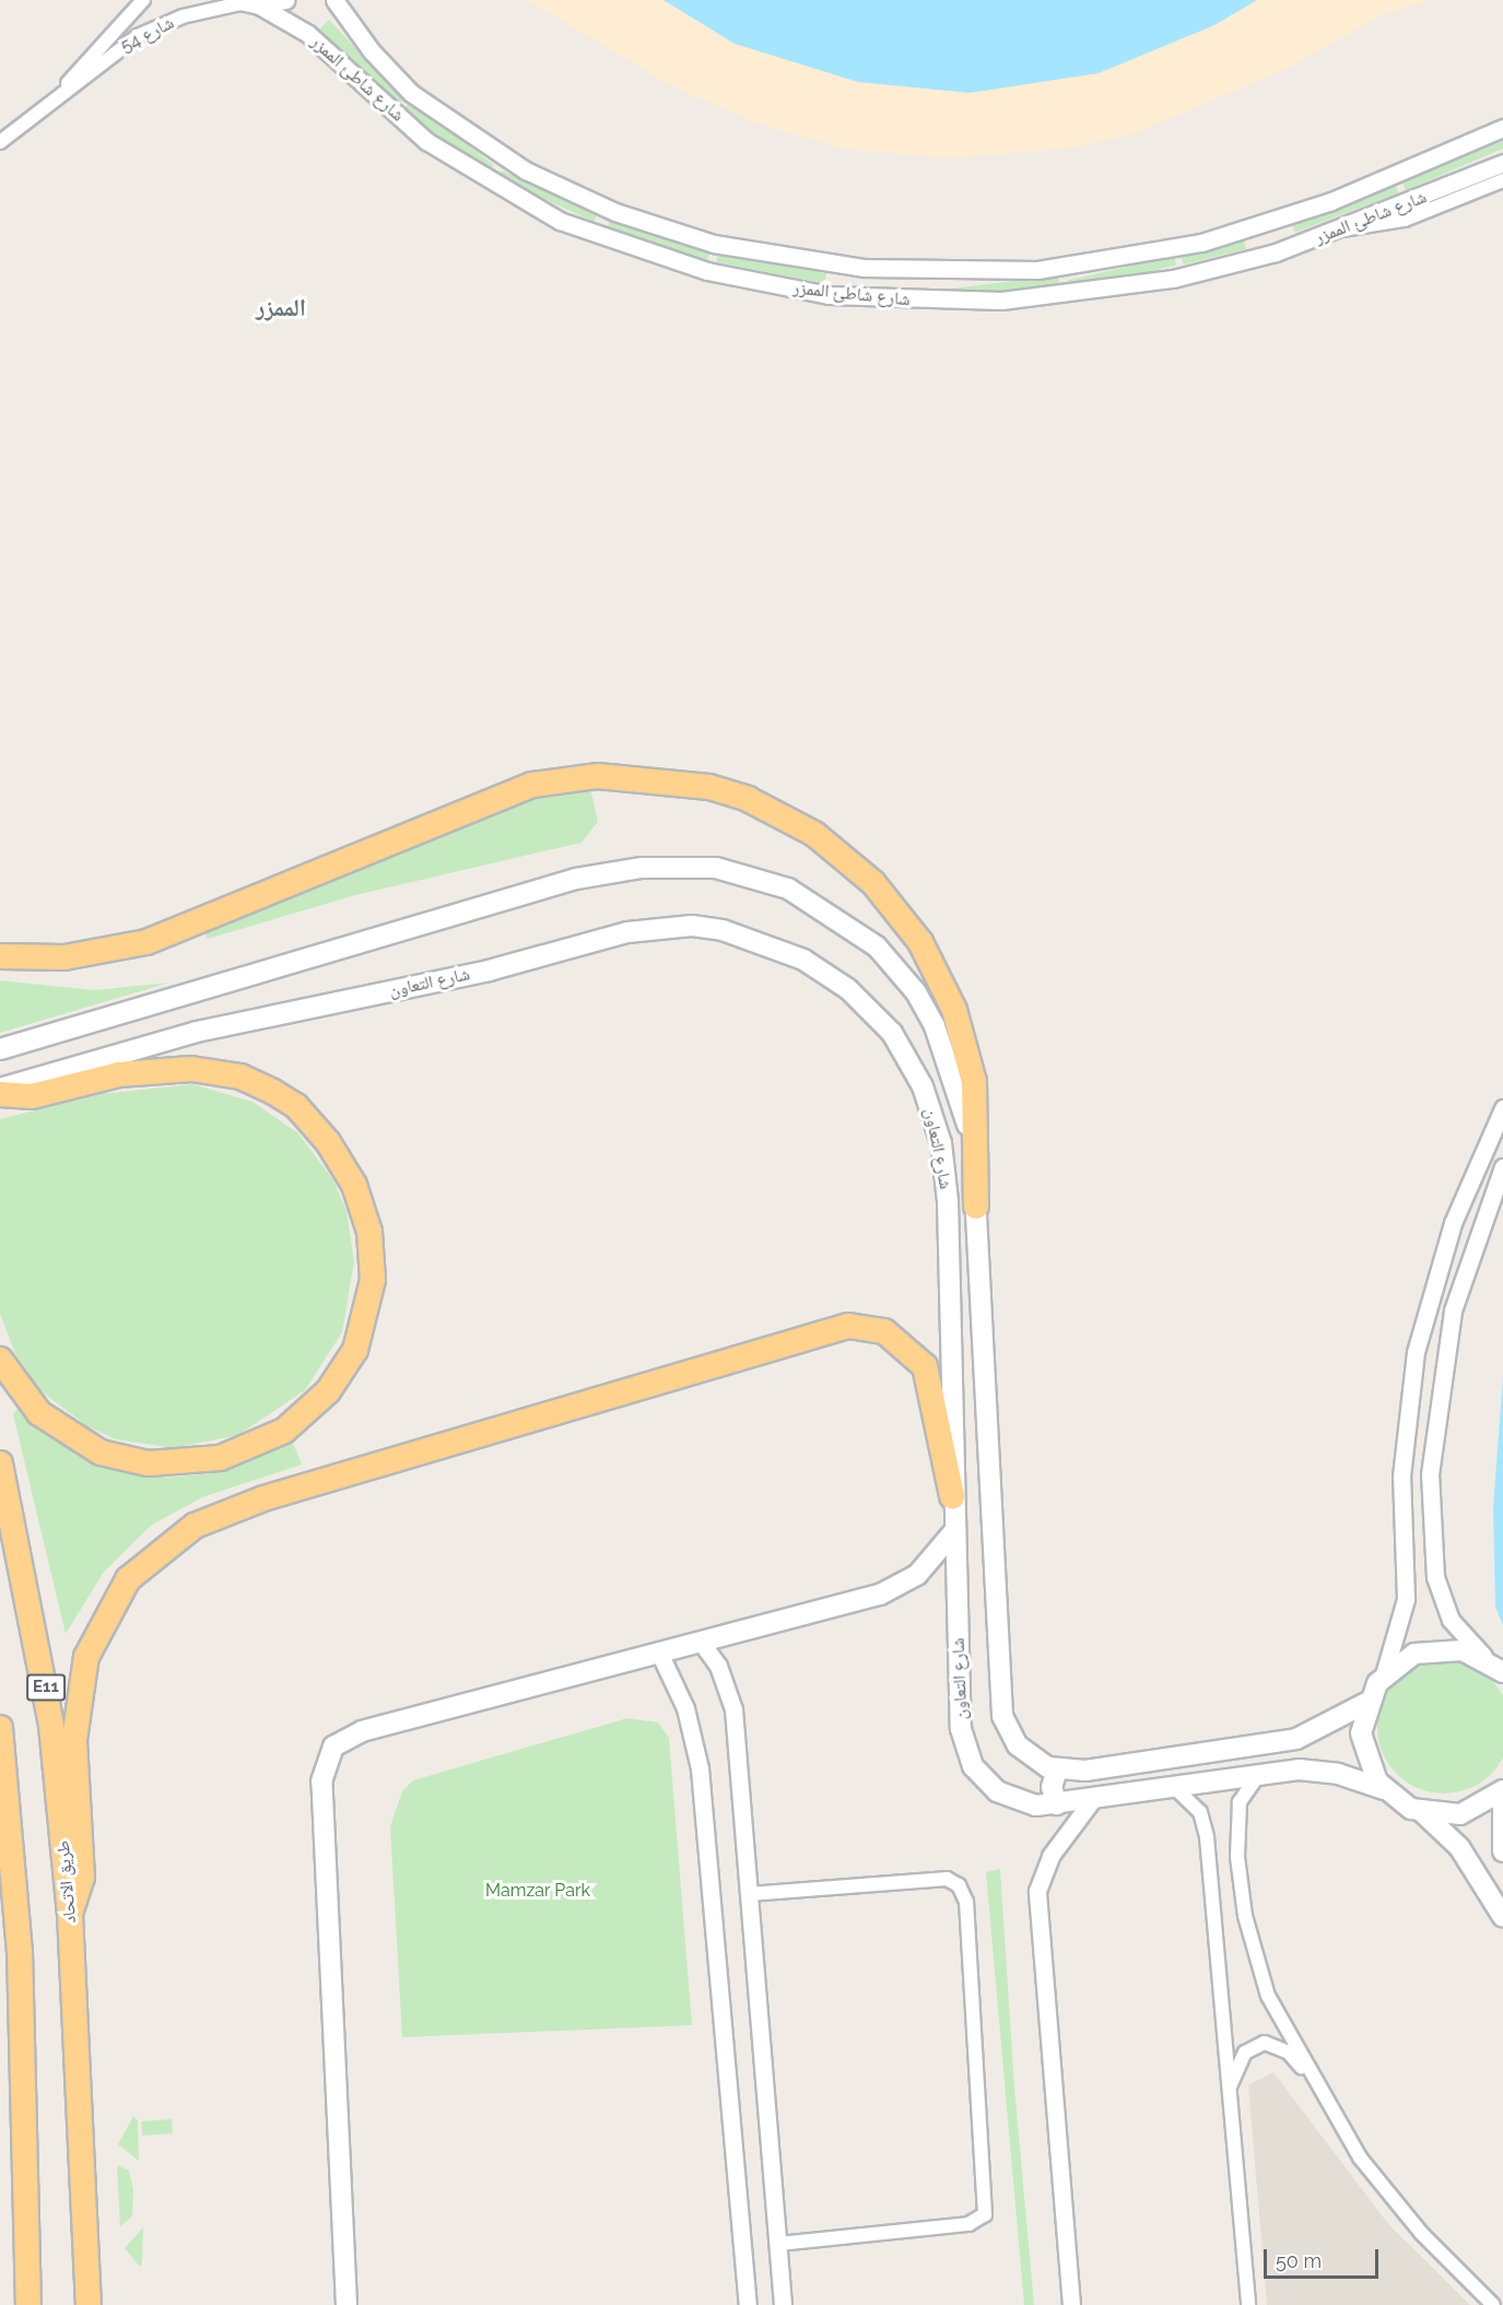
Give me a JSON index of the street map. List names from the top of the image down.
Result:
{
  "streets": {
    "highway": ["E11", "طريق الاتحاد"],
    "main road": ["شارع التعاون"],
    "street": ["شارع 54", "شارع شاطئ الممزر"]
  },
  "districts": ["الممزر"],
  "parks": ["Mamzar Park"],
  "scale_bar": "50 m"
}
